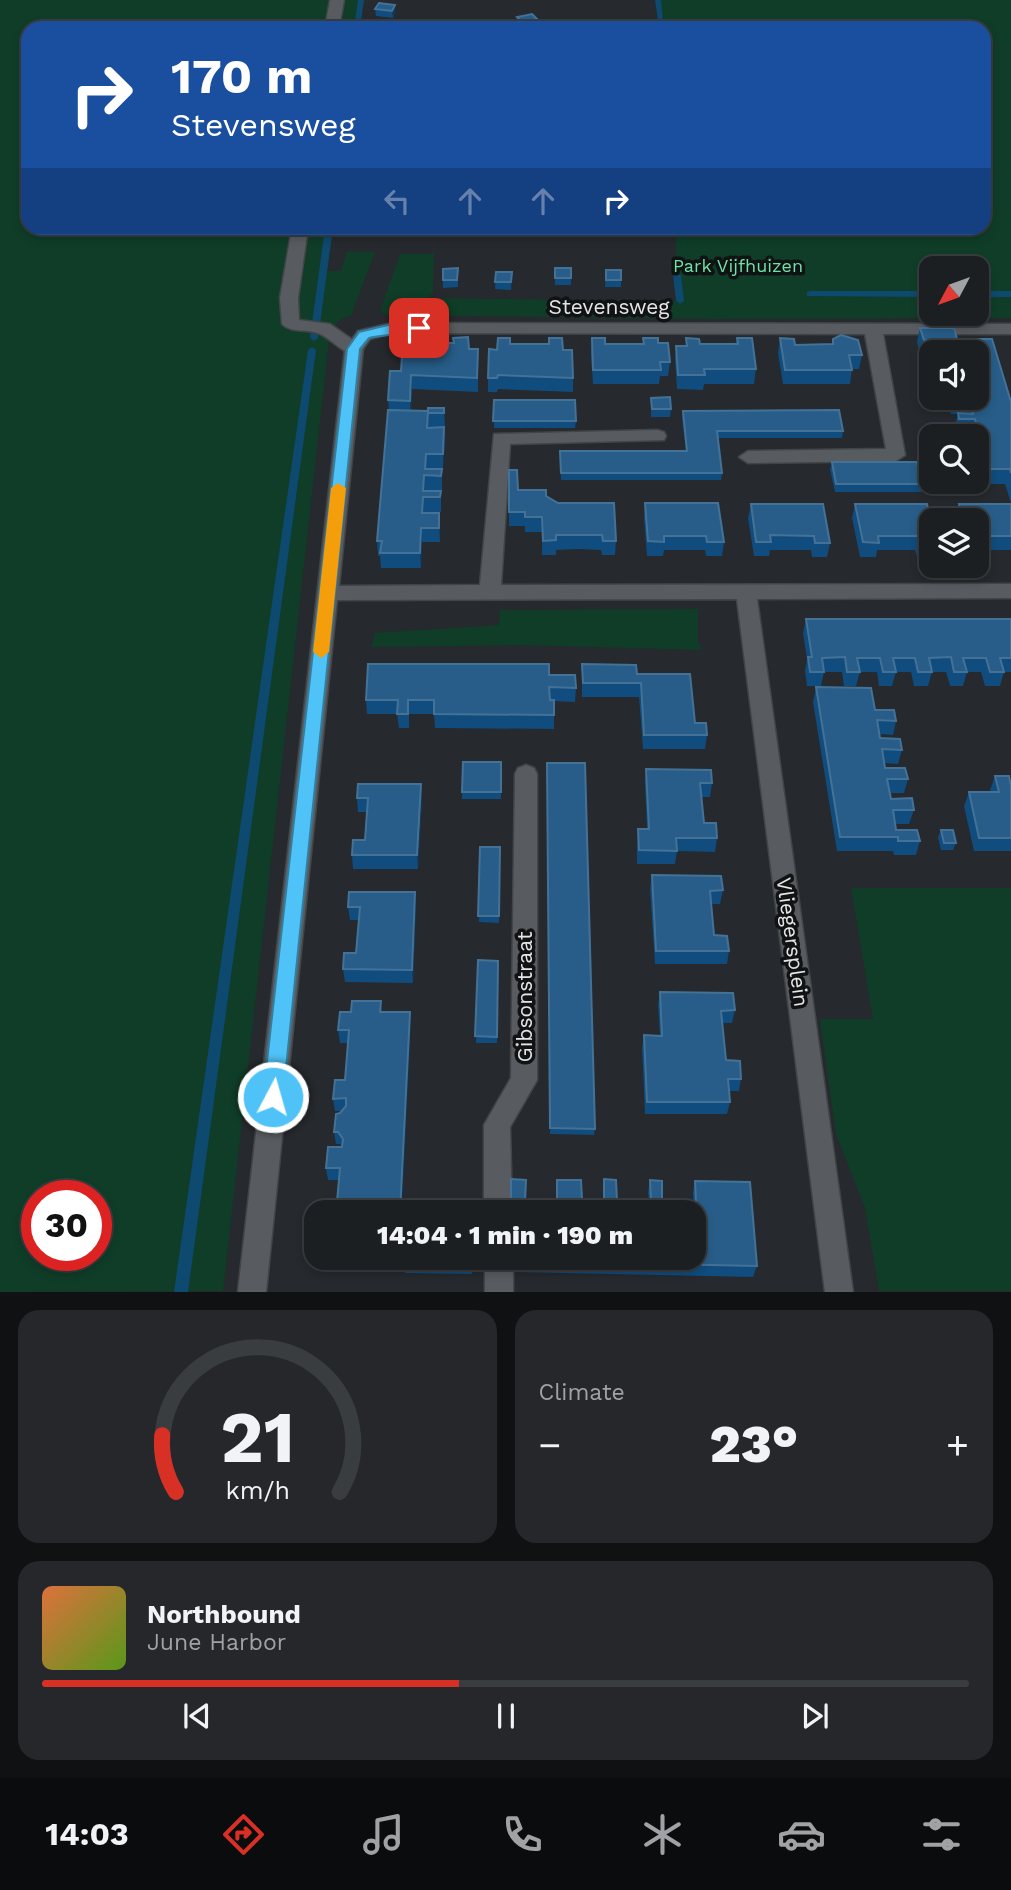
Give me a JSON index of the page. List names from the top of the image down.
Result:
{
  "streets": {
    "street": ["Stevensweg", "Vliegersplein", "Gibsonstraat"]
  },
  "parks": ["Park Vijfhuizen"],
  "north": "bottom left",
  "page": {
    "turn": ["170 m", "Stevensweg"],
    "limit": "30",
    "trip": "14:04 · 1 min · 190 m",
    "tile": "Climate",
    "heat": ["−", "23°", "+"],
    "song": ["Northbound", "June Harbor"],
    "tabs": "14:03",
    "gauge": ["21", "km/h"]
  }
}
